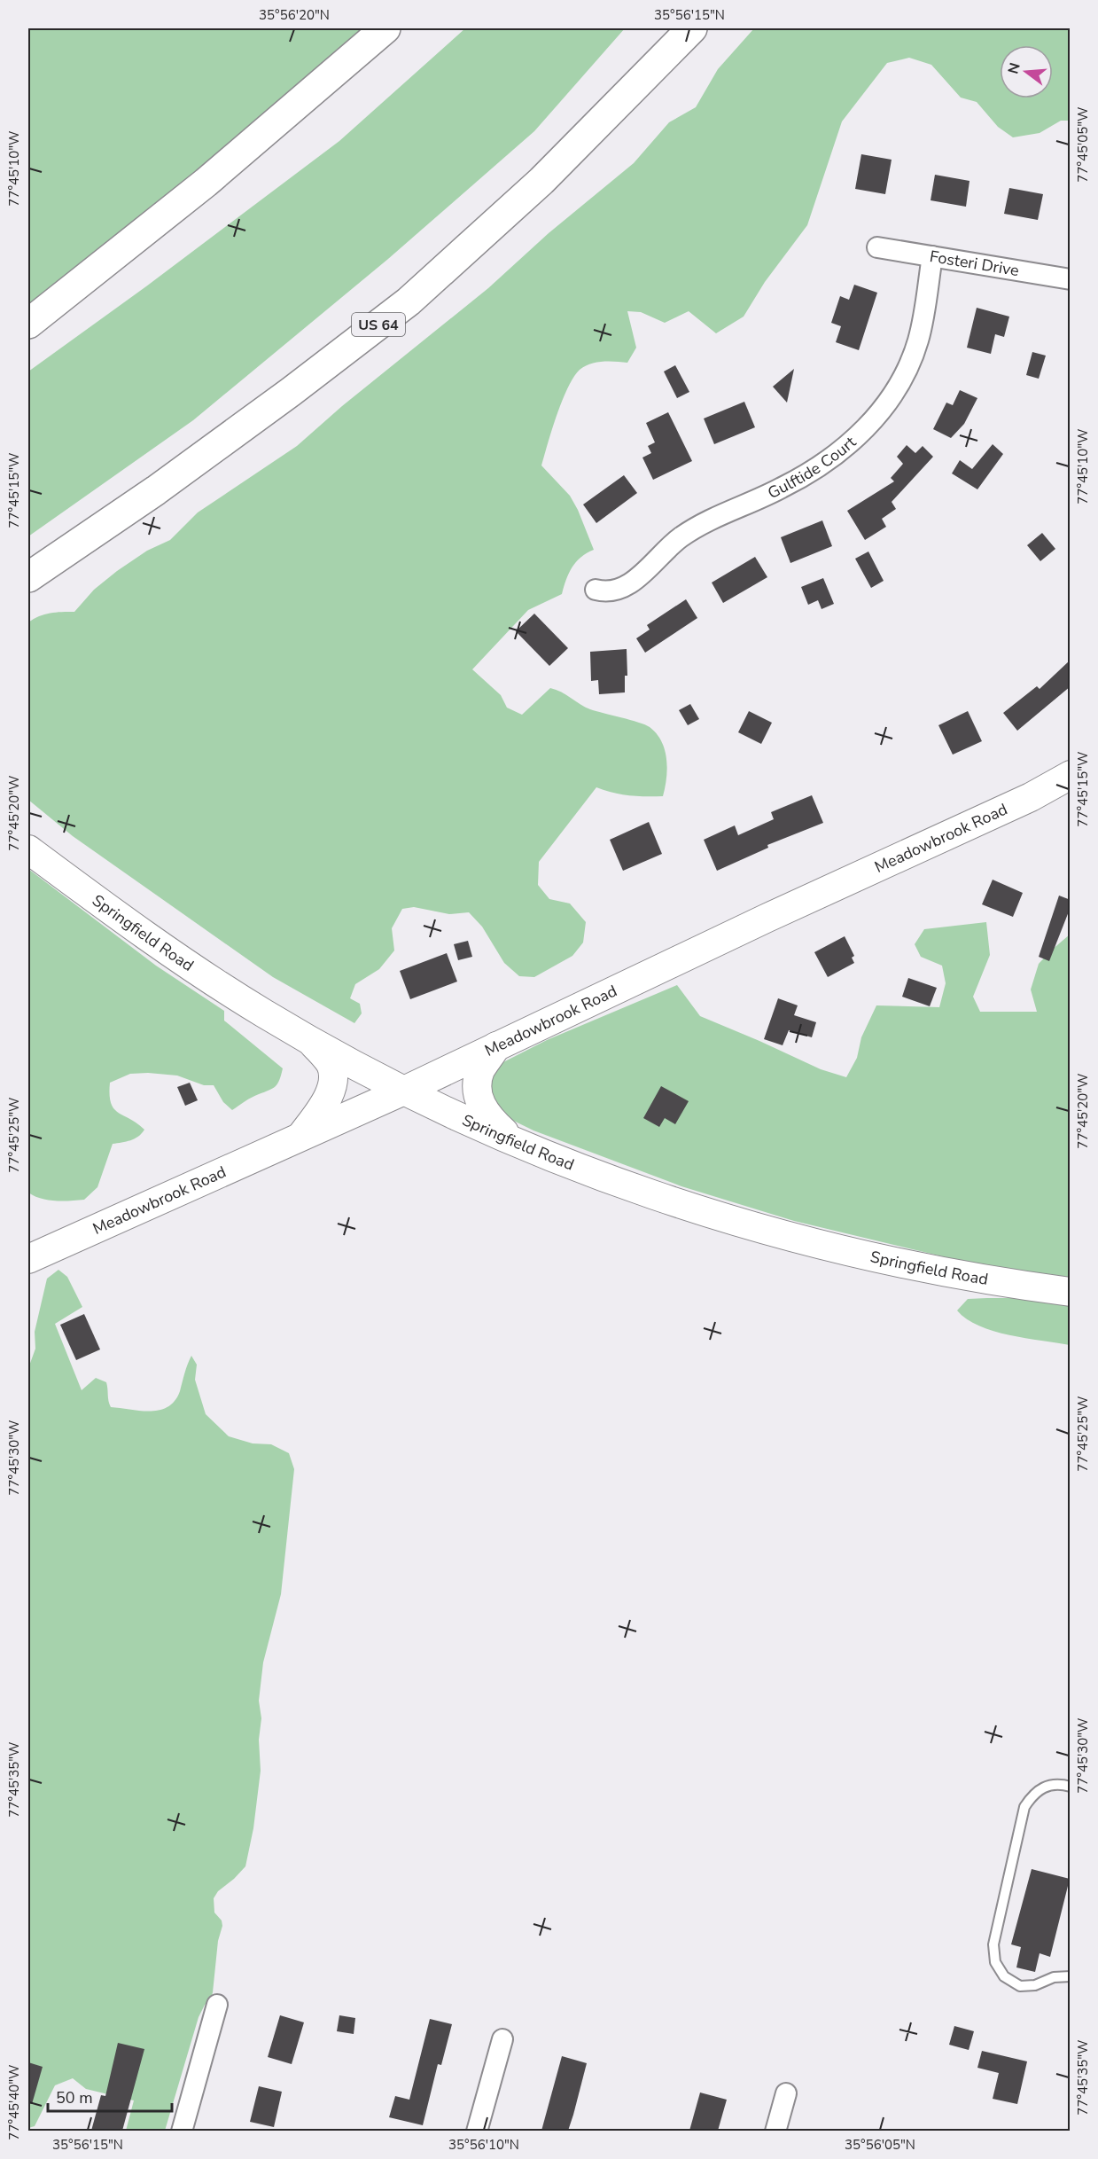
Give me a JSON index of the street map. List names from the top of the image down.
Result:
{
  "streets": {
    "highway": ["US 64"],
    "main road": ["Meadowbrook Road", "Springfield Road"],
    "street": ["Fosteri Drive", "Gulftide Court"]
  },
  "crossings": [
    ["Fosteri Drive", "Gulftide Court"],
    ["Meadowbrook Road", "Springfield Road"]
  ],
  "scale_bar": "50 m",
  "north": "left",
  "coordinates": [
    "35°56'20\"N",
    "35°56'15\"N",
    "77°45'05\"W",
    "77°45'10\"W",
    "77°45'15\"W",
    "77°45'20\"W",
    "77°45'25\"W",
    "77°45'30\"W",
    "77°45'35\"W",
    "77°45'40\"W",
    "35°56'10\"N",
    "35°56'05\"N"
  ]
}
